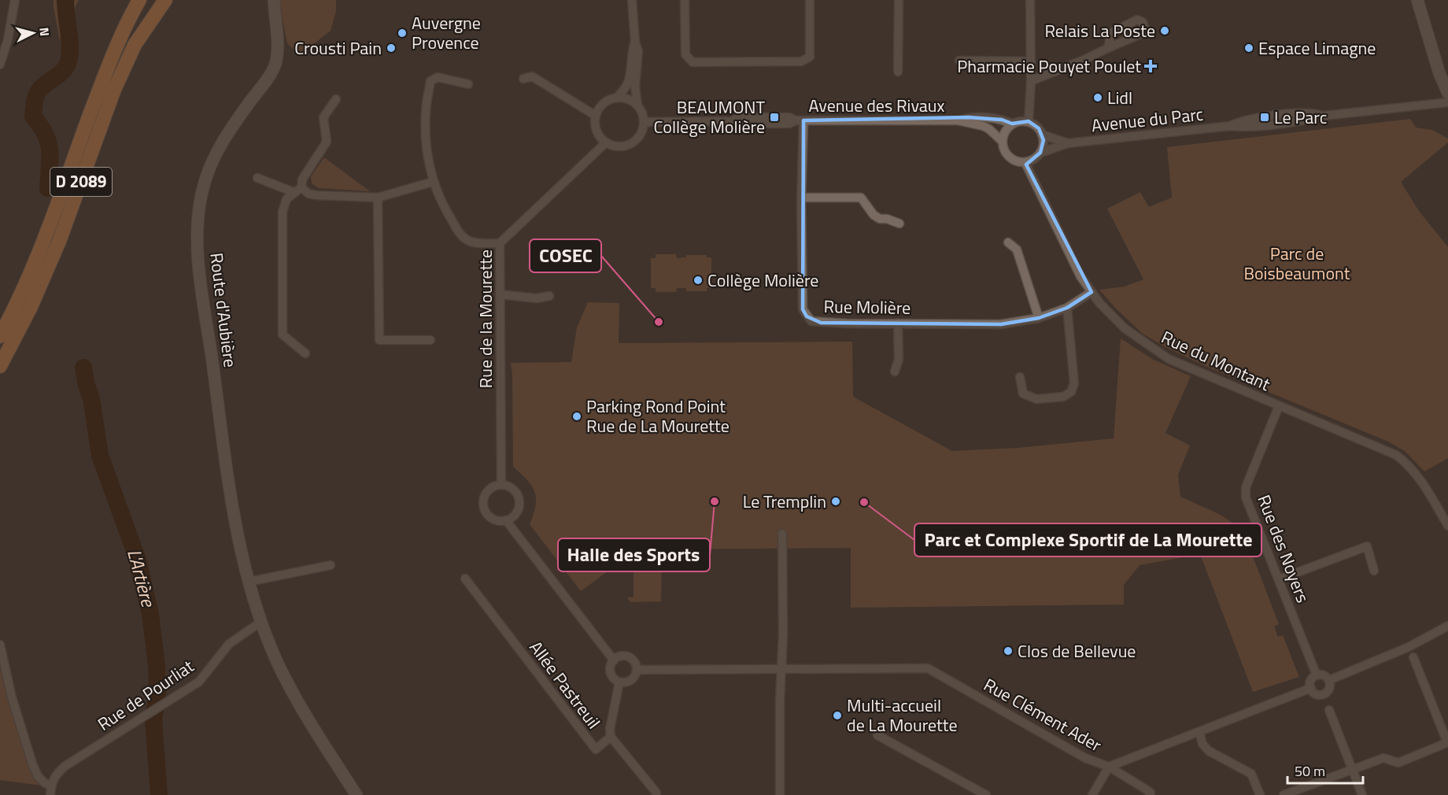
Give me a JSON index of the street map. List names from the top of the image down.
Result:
{
  "streets": {
    "highway": ["D 2089"],
    "main road": ["Route d'Aubière"],
    "street": [
      "Avenue des Rivaux",
      "Avenue du Parc",
      "Rue Molière",
      "Rue de la Mourette",
      "Rue du Montant",
      "Rue des Noyers",
      "Allée Pastreuil",
      "Rue de Pourliat",
      "Rue Clément Ader"
    ]
  },
  "crossings": [
    ["Avenue des Rivaux", "Avenue du Parc"],
    ["Avenue des Rivaux", "Rue Molière"],
    ["Avenue des Rivaux", "Rue de la Mourette"],
    ["Avenue des Rivaux", "Rue du Montant"],
    ["Avenue du Parc", "Rue du Montant"],
    ["Rue Molière", "Rue du Montant"],
    ["Route d'Aubière", "Rue de Pourliat"],
    ["Rue du Montant", "Rue des Noyers"],
    ["Rue des Noyers", "Rue Clément Ader"],
    ["Allée Pastreuil", "Rue Clément Ader"]
  ],
  "water": ["L'Artière"],
  "parks": ["Parc de Boisbeaumont"],
  "places": {
    "other": [
      "Relais La Poste",
      "Auvergne Provence",
      "Crousti Pain",
      "Espace Limagne",
      "Lidl",
      "Collège Molière",
      "COSEC",
      "Parking Rond Point Rue de La Mourette",
      "Halle des Sports",
      "Le Tremplin",
      "Parc et Complexe Sportif de La Mourette",
      "Clos de Bellevue",
      "Multi-accueil de La Mourette"
    ],
    "health": ["Pharmacie Pouyet Poulet"],
    "transit": ["BEAUMONT Collège Molière", "Le Parc"]
  },
  "scale_bar": "50 m",
  "north": "right"
}
